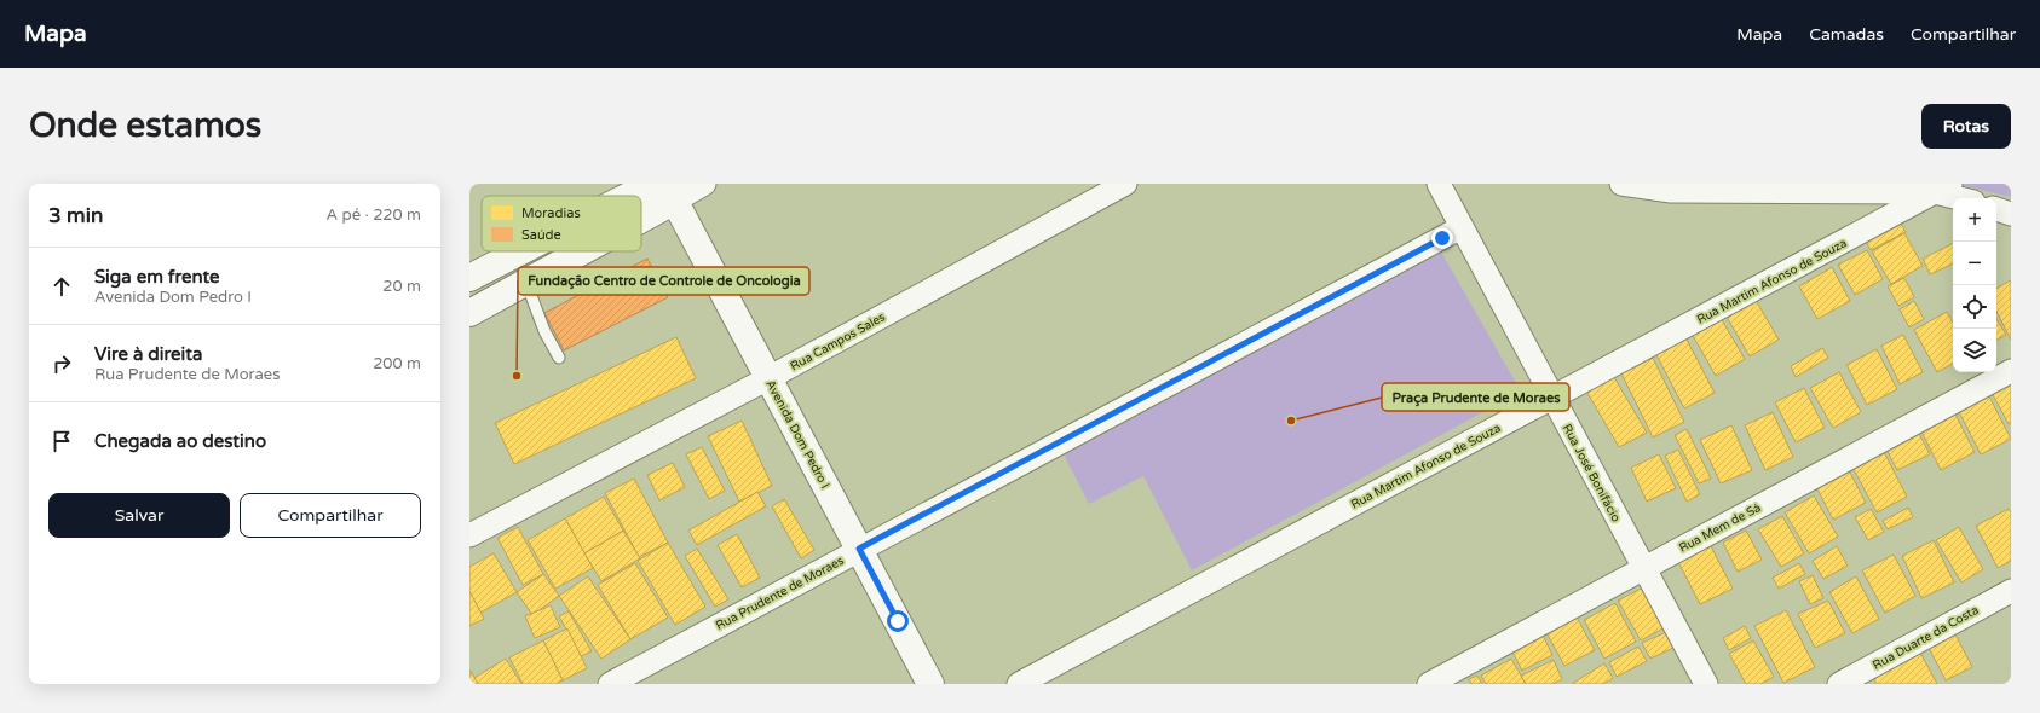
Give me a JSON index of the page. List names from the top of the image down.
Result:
{
  "streets": {
    "street": [
      "Rua Martim Afonso de Souza",
      "Rua Campos Sales",
      "Avenida Dom Pedro I",
      "Rua José Bonifácio",
      "Rua Mem de Sá",
      "Rua Prudente de Moraes",
      "Rua Duarte da Costa"
    ]
  },
  "crossings": [
    ["Rua Martim Afonso de Souza", "Rua José Bonifácio"],
    ["Rua Campos Sales", "Avenida Dom Pedro I"],
    ["Avenida Dom Pedro I", "Rua Prudente de Moraes"],
    ["Rua José Bonifácio", "Rua Mem de Sá"],
    ["Rua José Bonifácio", "Rua Prudente de Moraes"]
  ],
  "places": ["Fundação Centro de Controle de Oncologia", "Praça Prudente de Moraes"],
  "legend": ["Moradias", "Saúde"],
  "page": {
    "header": "Mapa",
    "nav": ["Mapa", "Camadas", "Compartilhar"],
    "buttons": [
      "Rotas",
      ["Salvar", "Compartilhar"]
    ],
    "title": "Onde estamos",
    "heading": ["3 min", "A pé · 220 m"],
    "map_buttons": ["+", "−"],
    "list": [
      ["Siga em frente", "Avenida Dom Pedro I", "20 m"],
      ["Vire à direita", "Rua Prudente de Moraes", "200 m"],
      "Chegada ao destino"
    ]
  }
}
